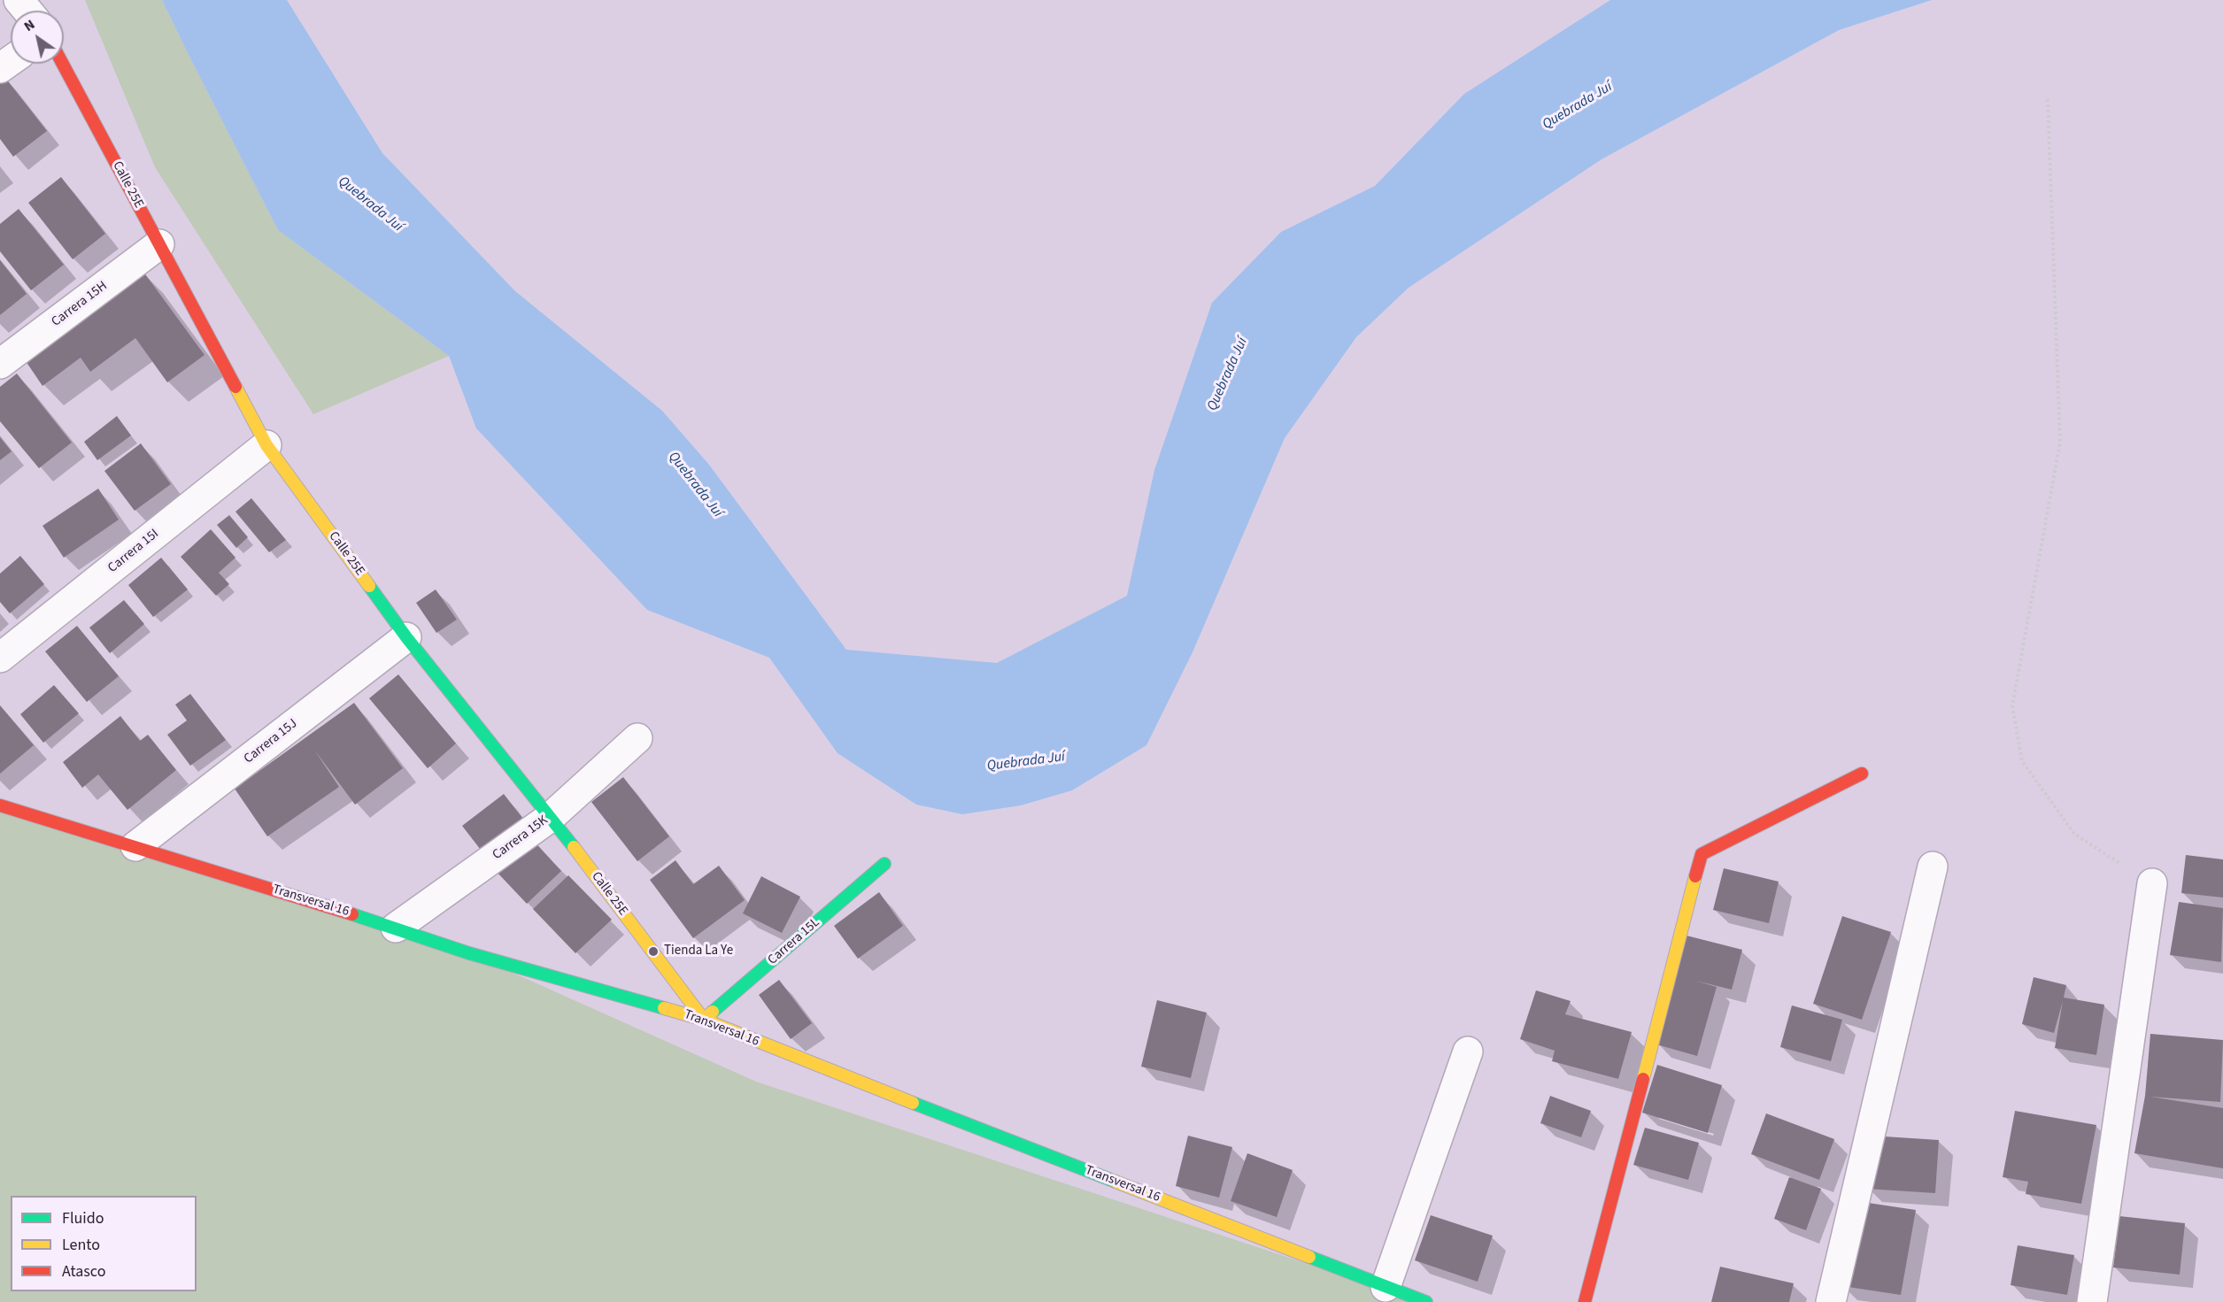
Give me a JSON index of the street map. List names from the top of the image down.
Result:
{
  "streets": {
    "street": [
      "Calle 25E",
      "Carrera 15H",
      "Carrera 15I",
      "Carrera 15J",
      "Carrera 15K",
      "Transversal 16",
      "Carrera 15L"
    ]
  },
  "crossings": [
    ["Calle 25E", "Carrera 15H"],
    ["Calle 25E", "Carrera 15I"],
    ["Calle 25E", "Carrera 15J"],
    ["Calle 25E", "Carrera 15K"],
    ["Calle 25E", "Transversal 16"],
    ["Calle 25E", "Carrera 15L"],
    ["Carrera 15J", "Transversal 16"],
    ["Carrera 15K", "Transversal 16"],
    ["Transversal 16", "Carrera 15L"]
  ],
  "water": ["Quebrada Juí"],
  "places": ["Tienda La Ye"],
  "legend": ["Fluido", "Lento", "Atasco"],
  "north": "top left"
}
